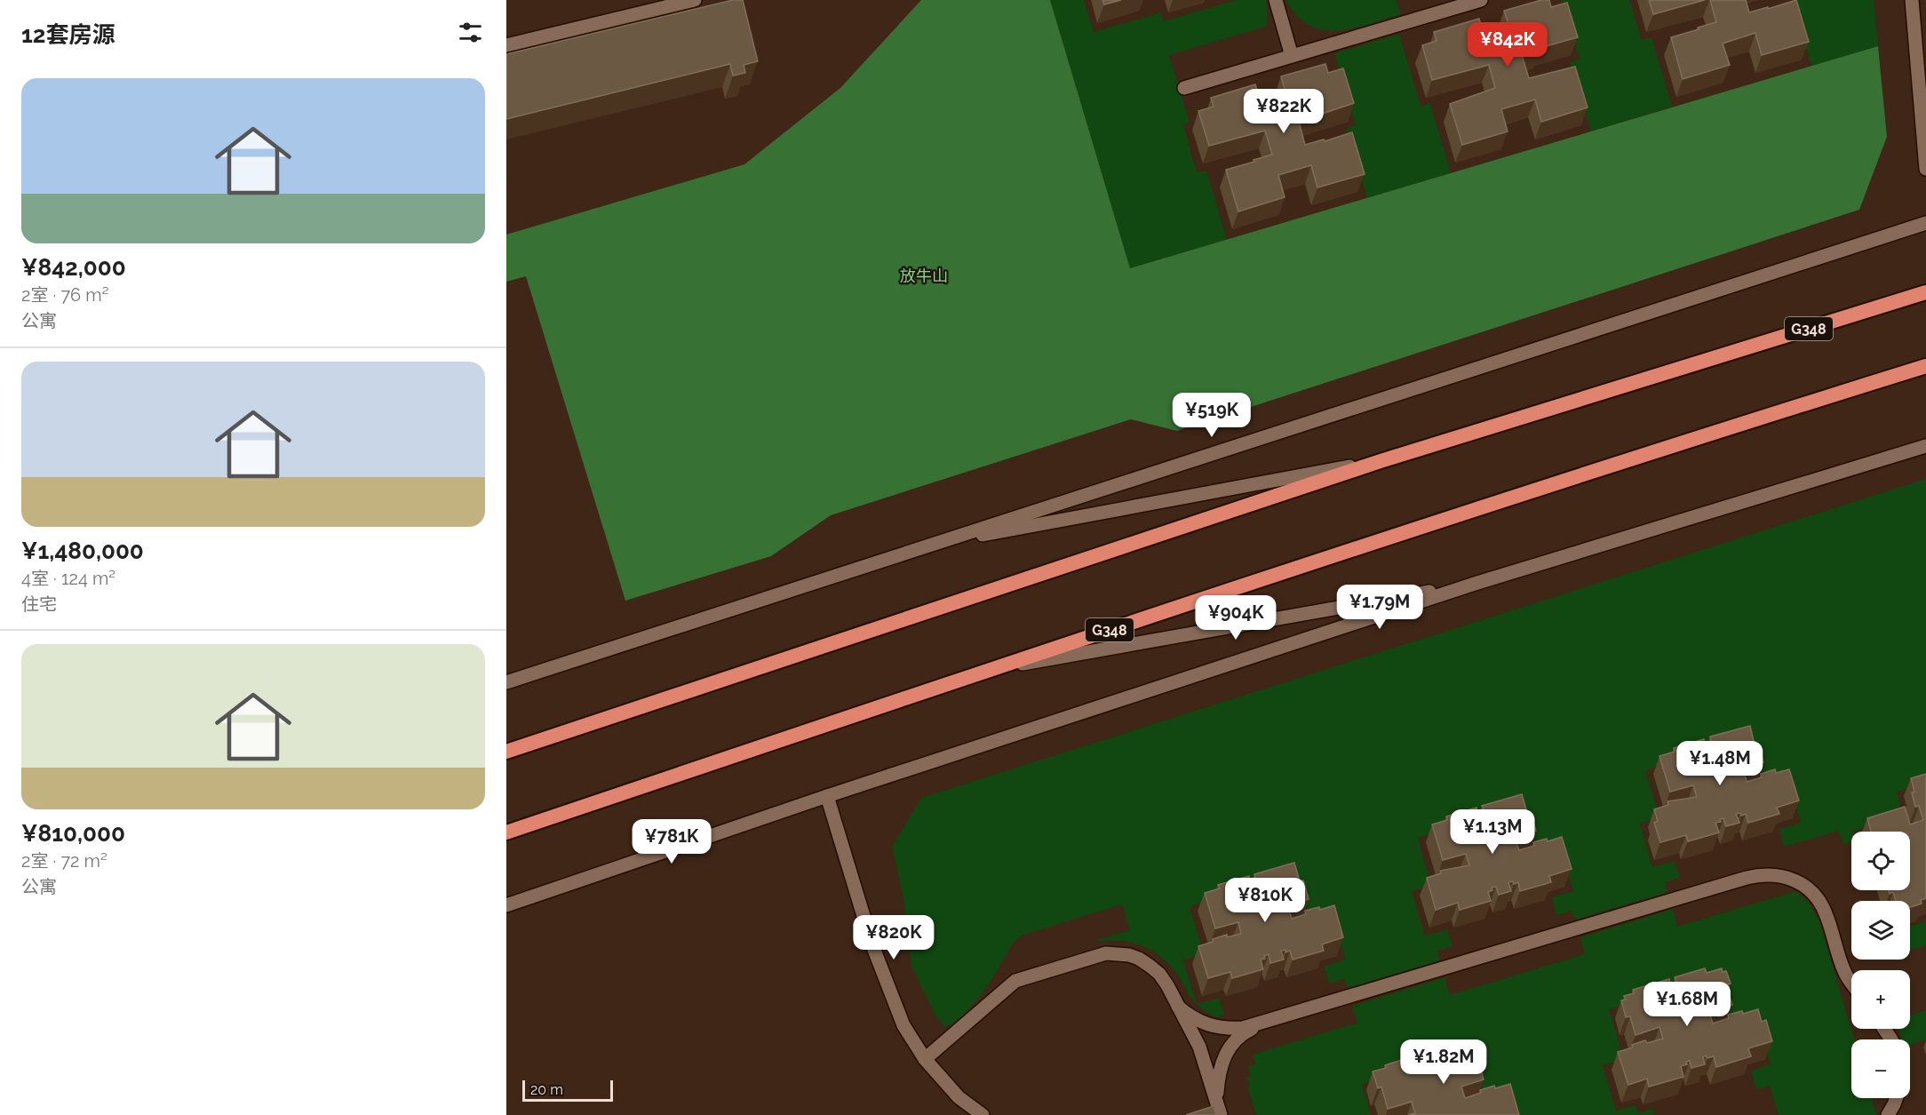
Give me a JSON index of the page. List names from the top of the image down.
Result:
{
  "streets": {
    "highway": ["G348"]
  },
  "parks": ["放牛山"],
  "scale_bar": "20 m",
  "page": {
    "heading": "12套房源",
    "price": [
      "¥842K",
      "¥822K",
      "¥519K",
      "¥1.79M",
      "¥904K",
      "¥1.48M",
      "¥1.13M",
      "¥781K",
      "¥810K",
      "¥820K",
      "¥1.68M",
      "¥1.82M"
    ],
    "list": [
      {
        "name": "¥842,000",
        "note": "2室 · 76 m² · 公寓"
      },
      {
        "name": "¥1,480,000",
        "note": "4室 · 124 m² · 住宅"
      },
      {
        "name": "¥810,000",
        "note": "2室 · 72 m² · 公寓"
      }
    ],
    "map_buttons": ["+", "−"],
    "scale": "20 m"
  }
}
